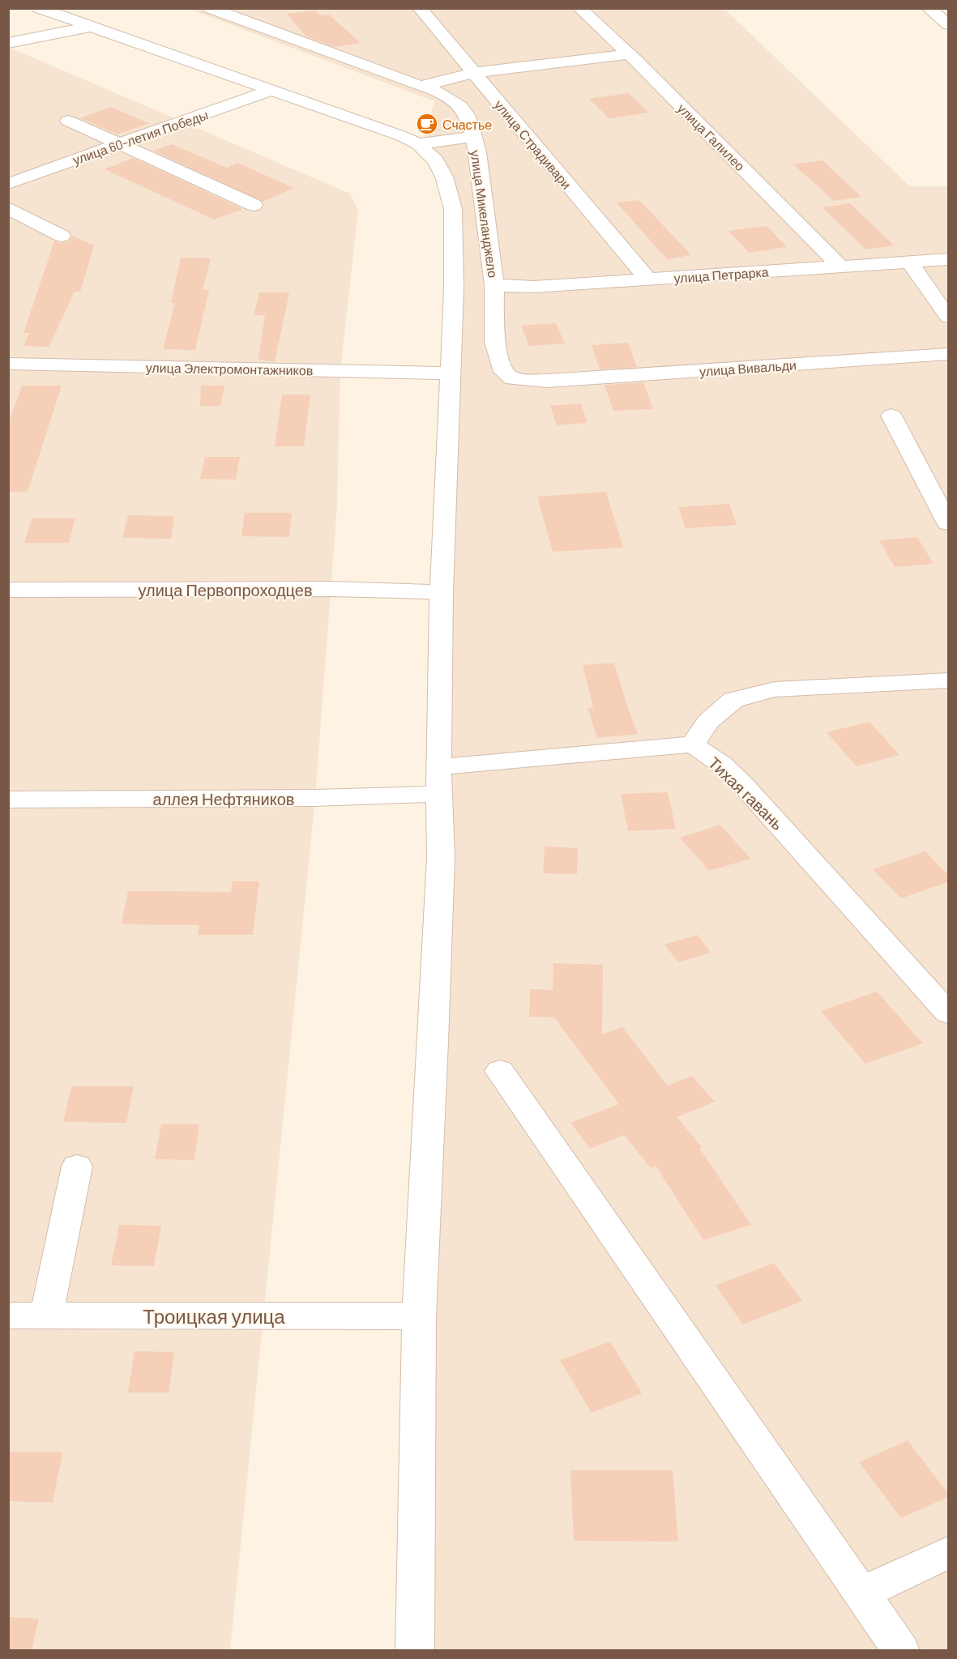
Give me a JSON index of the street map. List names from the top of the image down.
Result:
{
  "streets": {
    "street": [
      "улица 60-летия Победы",
      "улица Галилео",
      "улица Страдивари",
      "улица Микеланджело",
      "улица Петрарка",
      "улица Вивальди",
      "улица Электромонтажников",
      "улица Первопроходцев",
      "Тихая гавань",
      "аллея Нефтяников",
      "Троицкая улица"
    ]
  },
  "crossings": [
    ["улица Галилео", "улица Петрарка"],
    ["улица Страдивари", "улица Петрарка"],
    ["улица Микеланджело", "улица Петрарка"],
    ["улица Микеланджело", "улица Вивальди"]
  ],
  "places": {
    "cafe": ["Счастье"]
  }
}
